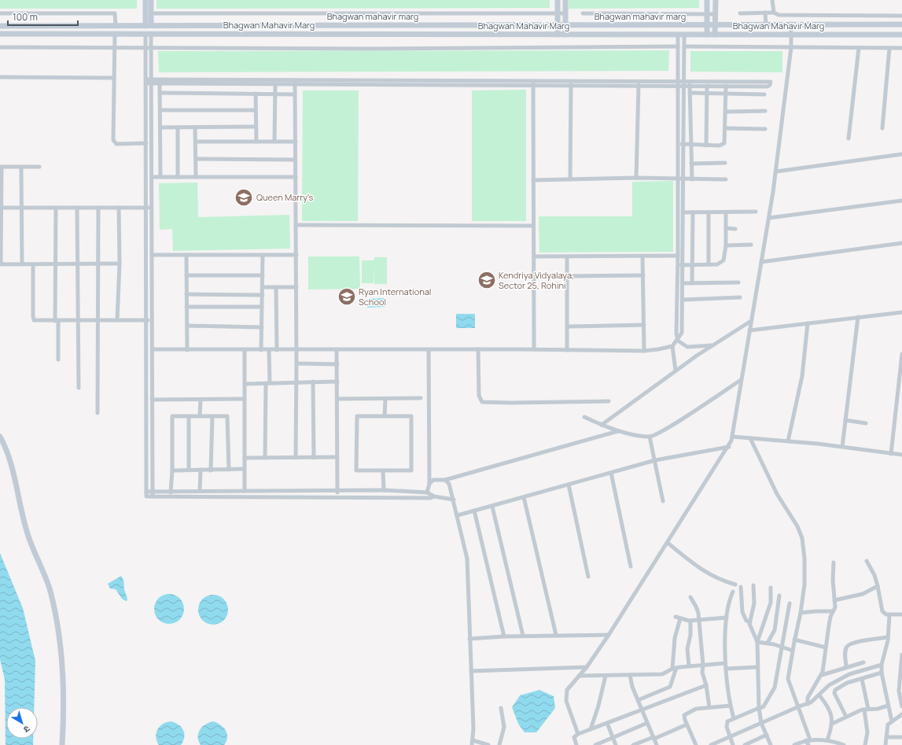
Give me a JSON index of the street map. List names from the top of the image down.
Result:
{
  "streets": {
    "main road": ["Bhagwan mahavir marg", "Bhagwan Mahavir Marg"]
  },
  "crossings": [
    ["Bhagwan mahavir marg", "Bhagwan Mahavir Marg"]
  ],
  "places": {
    "school or university": ["Queen Marry's", "Kendriya Vidyalaya, Sector 25, Rohini", "Ryan International School"]
  },
  "scale_bar": "100 m",
  "north": "bottom right"
}
